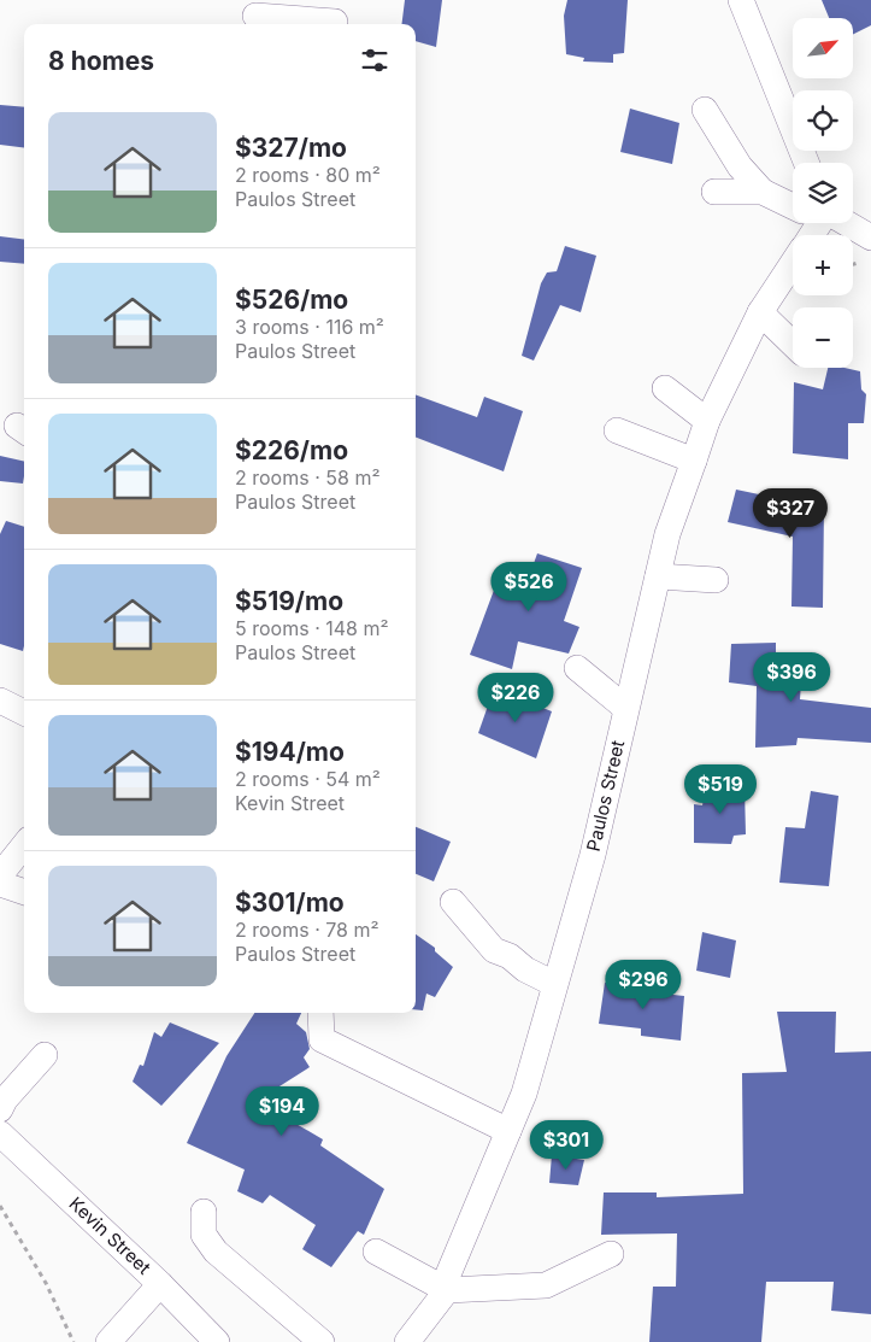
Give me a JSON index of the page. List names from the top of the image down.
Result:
{
  "streets": {
    "street": ["Paulos Street", "Kevin Street"]
  },
  "north": "top right",
  "page": {
    "map_buttons": ["+", "−"],
    "heading": "8 homes",
    "list": [
      {
        "name": "$327/mo",
        "note": "2 rooms · 80 m² · Paulos Street"
      },
      {
        "name": "$526/mo",
        "note": "3 rooms · 116 m² · Paulos Street"
      },
      {
        "name": "$226/mo",
        "note": "2 rooms · 58 m² · Paulos Street"
      },
      {
        "name": "$519/mo",
        "note": "5 rooms · 148 m² · Paulos Street"
      },
      {
        "name": "$194/mo",
        "note": "2 rooms · 54 m² · Kevin Street"
      },
      {
        "name": "$301/mo",
        "note": "2 rooms · 78 m² · Paulos Street"
      }
    ],
    "price": [
      "$327",
      "$526",
      "$396",
      "$226",
      "$519",
      "$296",
      "$194",
      "$301"
    ]
  }
}
